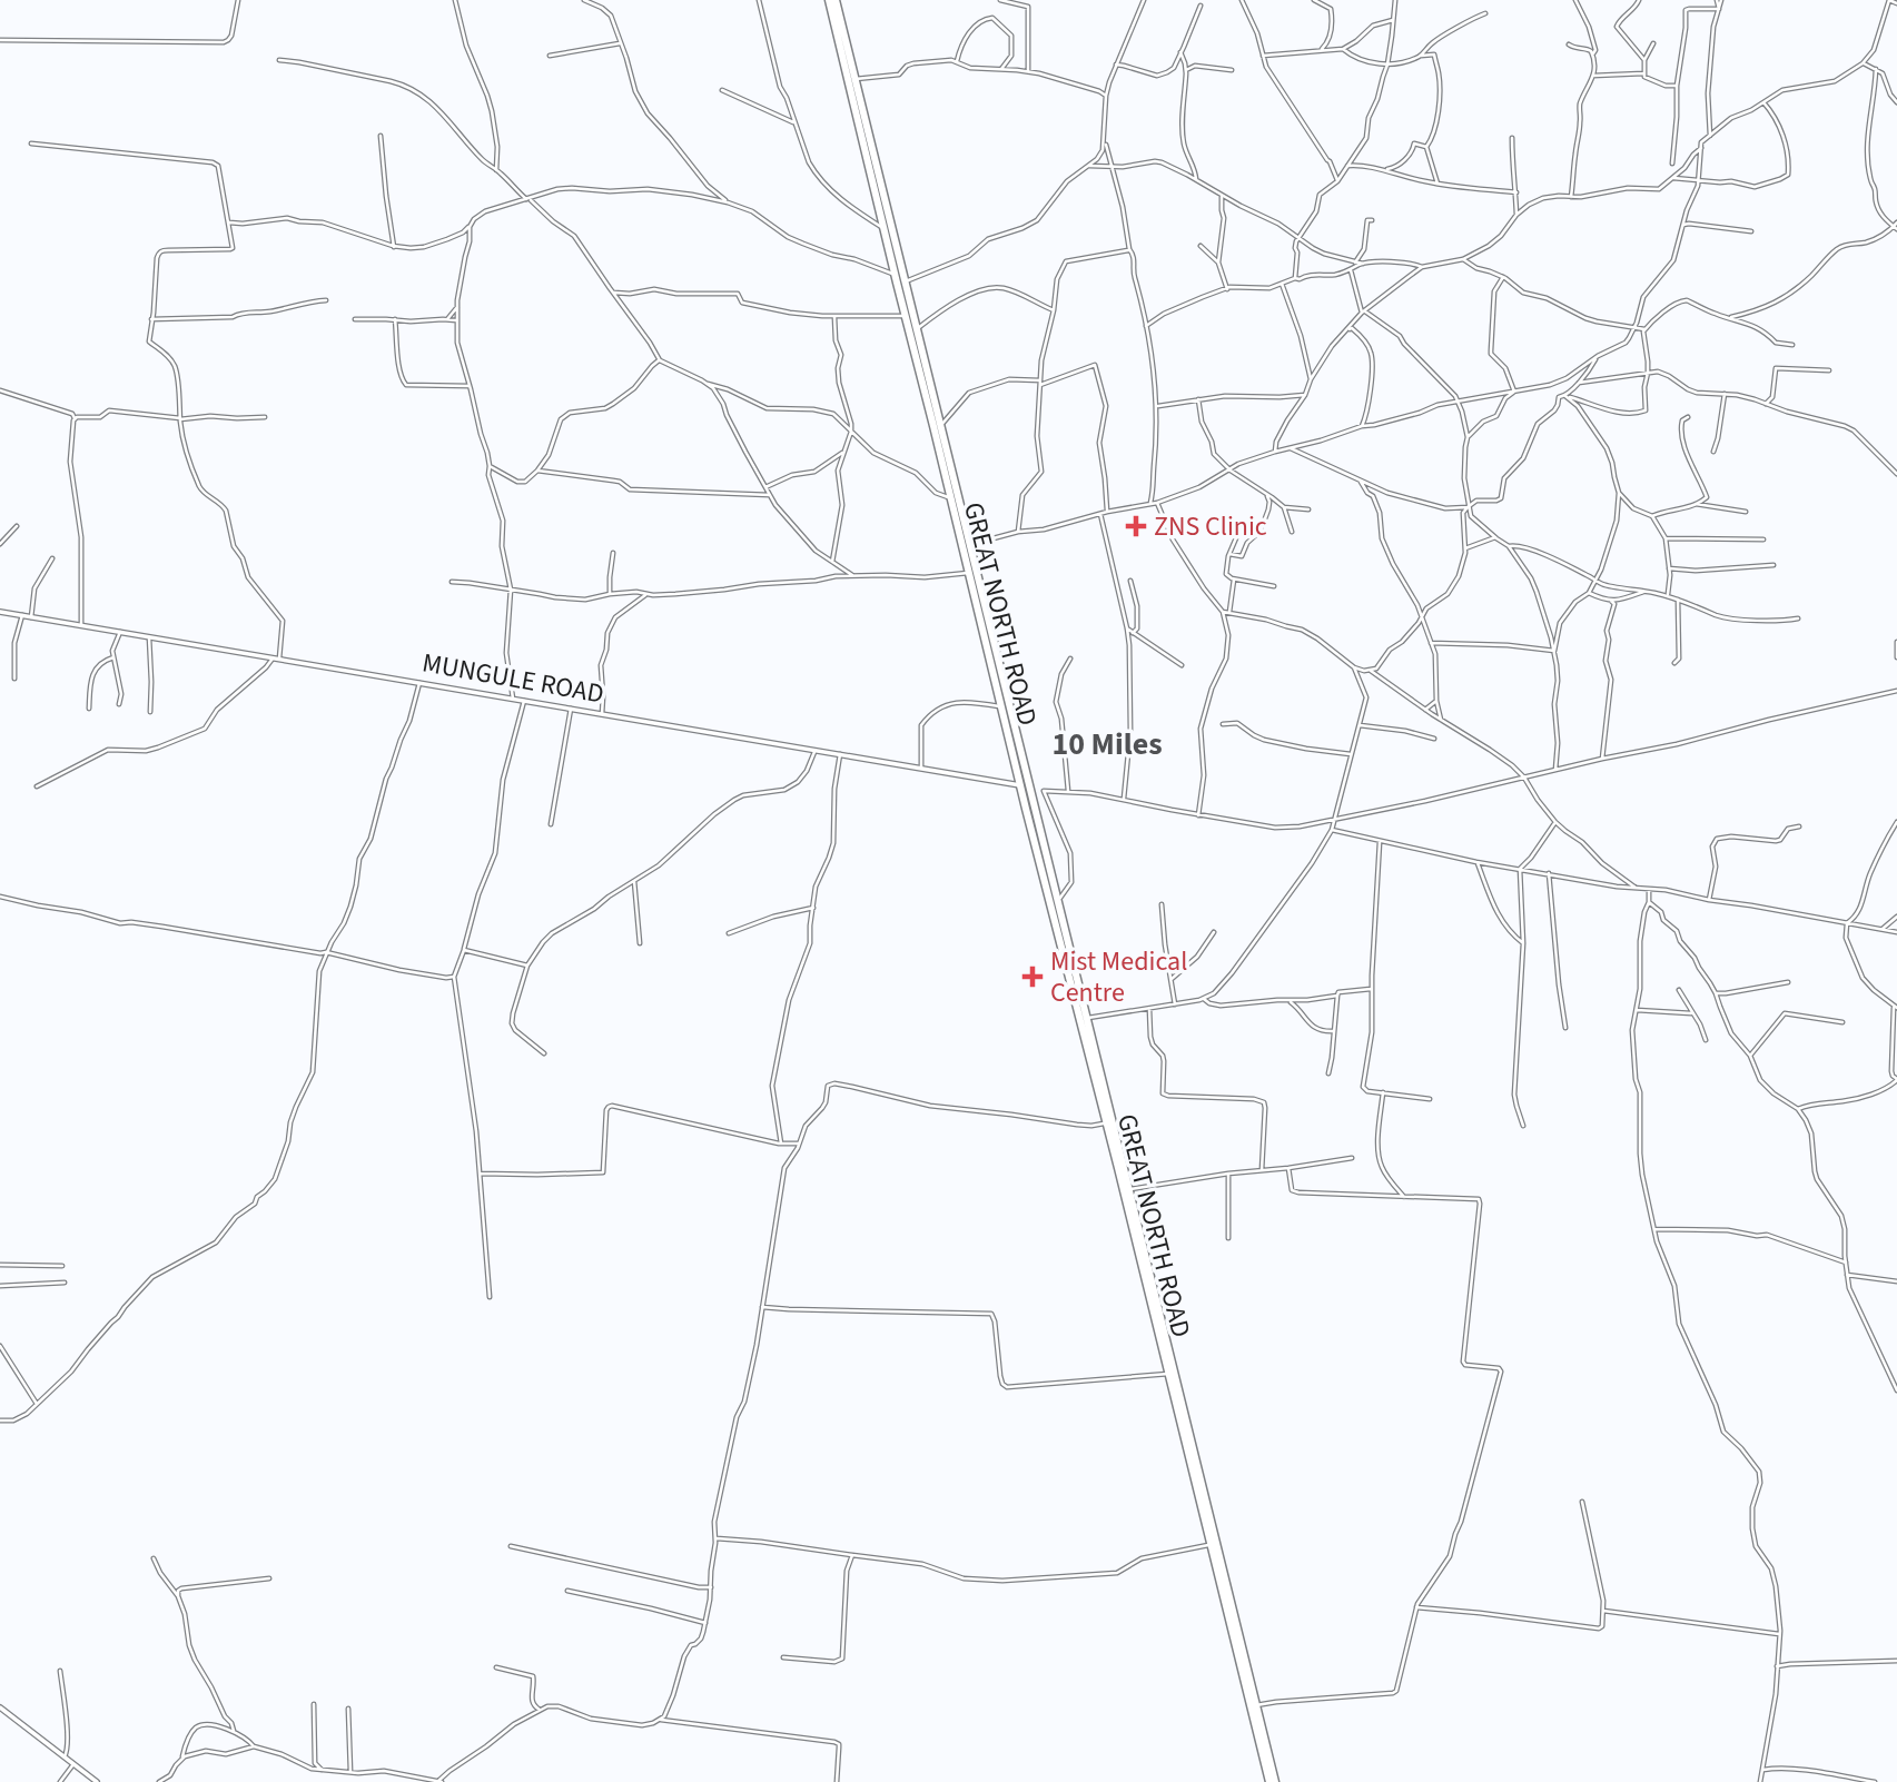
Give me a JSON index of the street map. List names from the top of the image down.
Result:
{
  "streets": {
    "highway": ["GREAT NORTH ROAD"],
    "street": ["MUNGULE ROAD"]
  },
  "crossings": [
    ["GREAT NORTH ROAD", "MUNGULE ROAD"]
  ],
  "districts": ["10 Miles"],
  "places": {
    "health": ["ZNS Clinic", "Mist Medical Centre"]
  }
}
